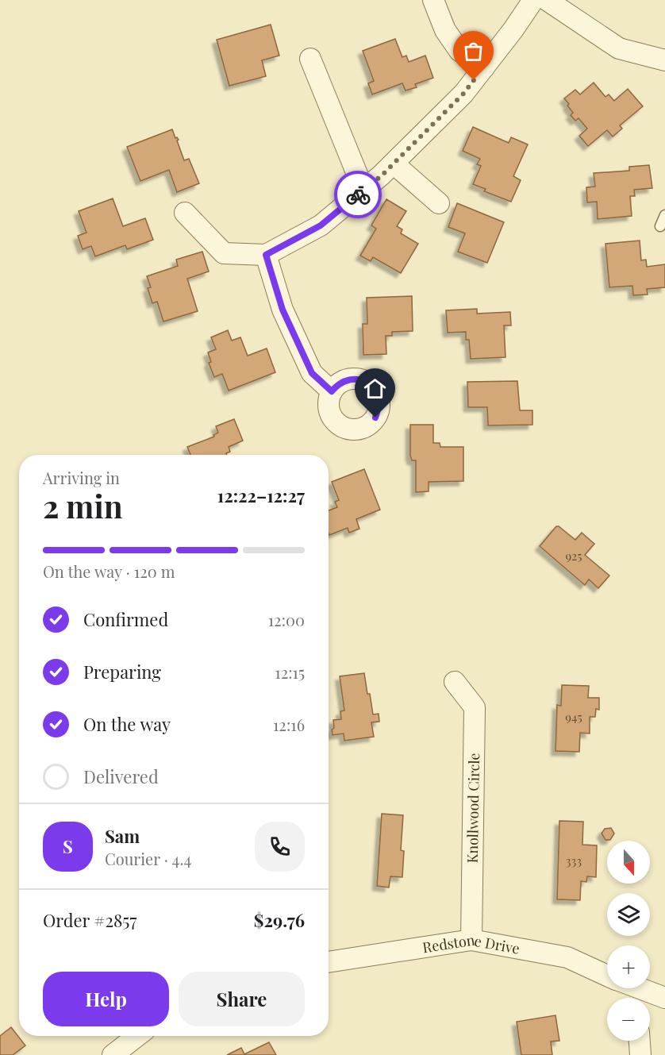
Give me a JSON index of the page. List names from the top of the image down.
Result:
{
  "streets": {
    "street": ["Knollwood Circle", "Redstone Drive"]
  },
  "crossings": [
    ["Knollwood Circle", "Redstone Drive"]
  ],
  "house_numbers": ["925", "945", "333"],
  "north": "bottom",
  "page": {
    "heading": ["2 min", "Arriving in", "12:22–12:27"],
    "panel": [
      "Sam",
      "Courier · 4.4",
      "Order #2857",
      "$29.76"
    ],
    "bar": "On the way · 120 m",
    "list": [
      ["Confirmed", "12:00"],
      ["Preparing", "12:15"],
      ["On the way", "12:16"],
      "Delivered"
    ],
    "round": "S",
    "map_buttons": ["+", "−"],
    "buttons": ["Help", "Share"]
  }
}
